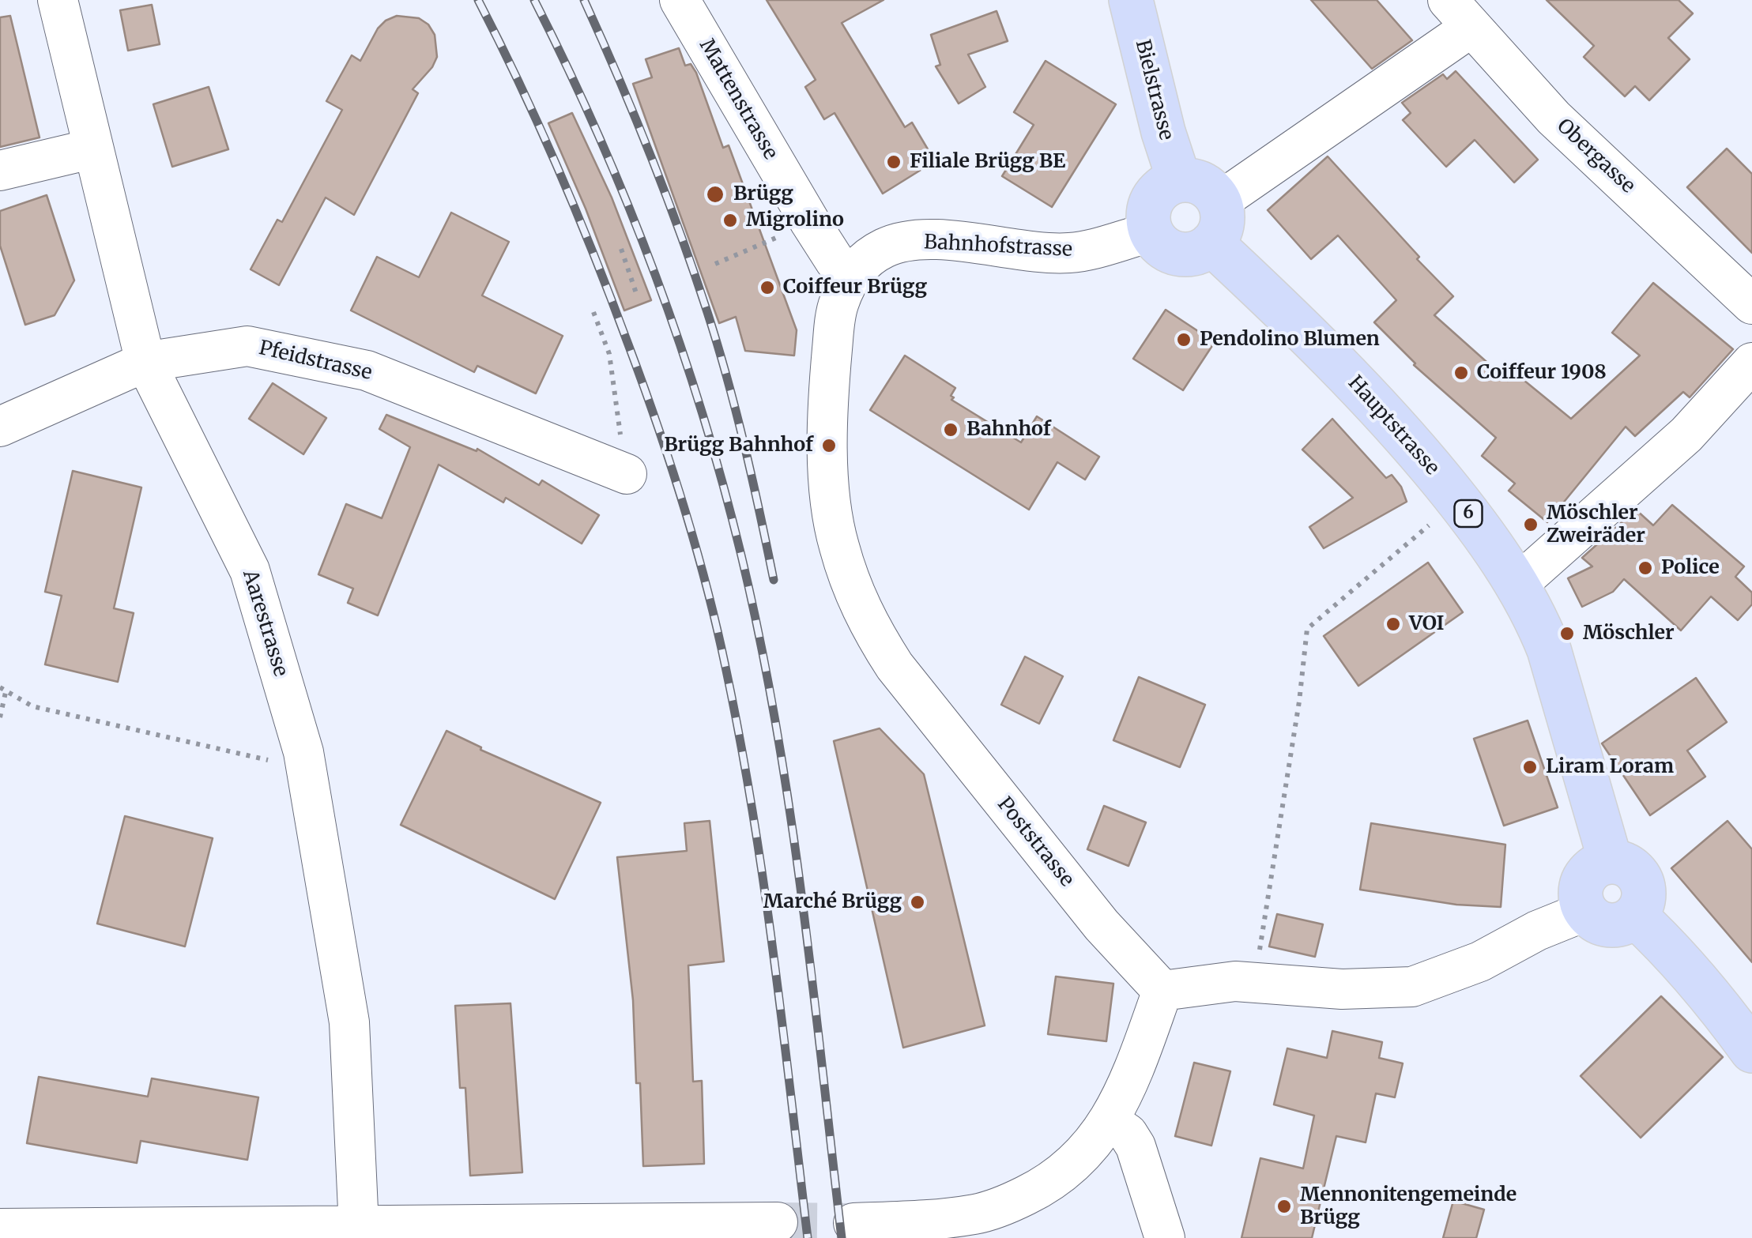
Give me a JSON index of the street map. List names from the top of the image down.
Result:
{
  "streets": {
    "main road": ["Bielstrasse", "Hauptstrasse", "6"],
    "street": [
      "Mattenstrasse",
      "Obergasse",
      "Bahnhofstrasse",
      "Pfeidstrasse",
      "Aarestrasse",
      "Poststrasse"
    ]
  },
  "crossings": [
    ["Bielstrasse", "Bahnhofstrasse"],
    ["Bielstrasse", "Hauptstrasse"],
    ["Mattenstrasse", "Bahnhofstrasse"],
    ["Mattenstrasse", "Poststrasse"],
    ["Bahnhofstrasse", "Hauptstrasse"],
    ["Bahnhofstrasse", "Poststrasse"],
    ["Pfeidstrasse", "Aarestrasse"]
  ],
  "places": [
    "Filiale Brügg BE",
    "Brügg",
    "Migrolino",
    "Coiffeur Brügg",
    "Pendolino Blumen",
    "Coiffeur 1908",
    "Bahnhof",
    "Brügg Bahnhof",
    "Möschler Zweiräder",
    "Police",
    "VOI",
    "Möschler",
    "Liram Loram",
    "Marché Brügg",
    "Mennonitengemeinde Brügg"
  ]
}
